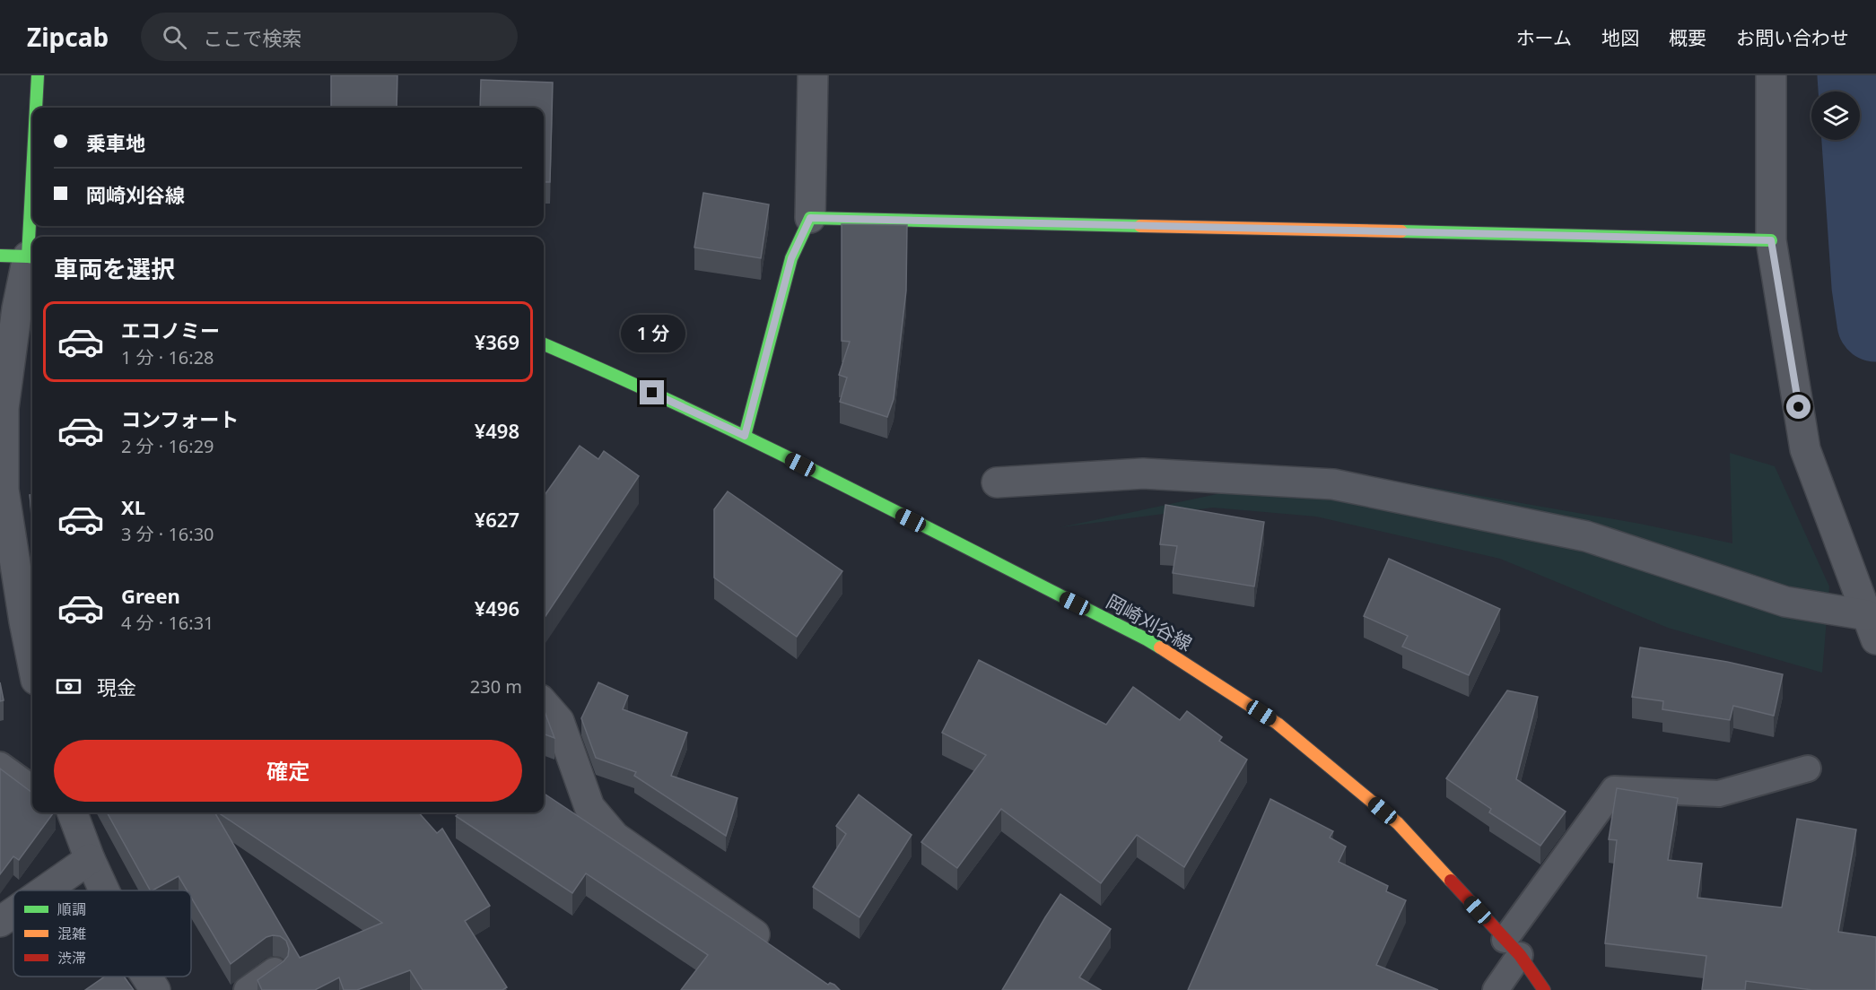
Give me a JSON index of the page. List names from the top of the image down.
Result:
{
  "streets": {
    "main road": ["岡崎刈谷線"]
  },
  "legend": ["順調", "混雑", "渋滞"],
  "page": {
    "header": "Zipcab",
    "search": "ここで検索",
    "nav": [
      "ホーム",
      "地図",
      "概要",
      "お問い合わせ"
    ],
    "banner": ["乗車地", "岡崎刈谷線"],
    "heading": "車両を選択",
    "list": [
      {
        "name": "エコノミー",
        "note": "1 分 · 16:28",
        "value": "¥369"
      },
      {
        "name": "コンフォート",
        "note": "2 分 · 16:29",
        "value": "¥498"
      },
      {
        "name": "XL",
        "note": "3 分 · 16:30",
        "value": "¥627"
      },
      {
        "name": "Green",
        "note": "4 分 · 16:31",
        "value": "¥496"
      }
    ],
    "bubble": "1 分",
    "pay": ["現金", "230 m"],
    "buttons": "確定"
  }
}
